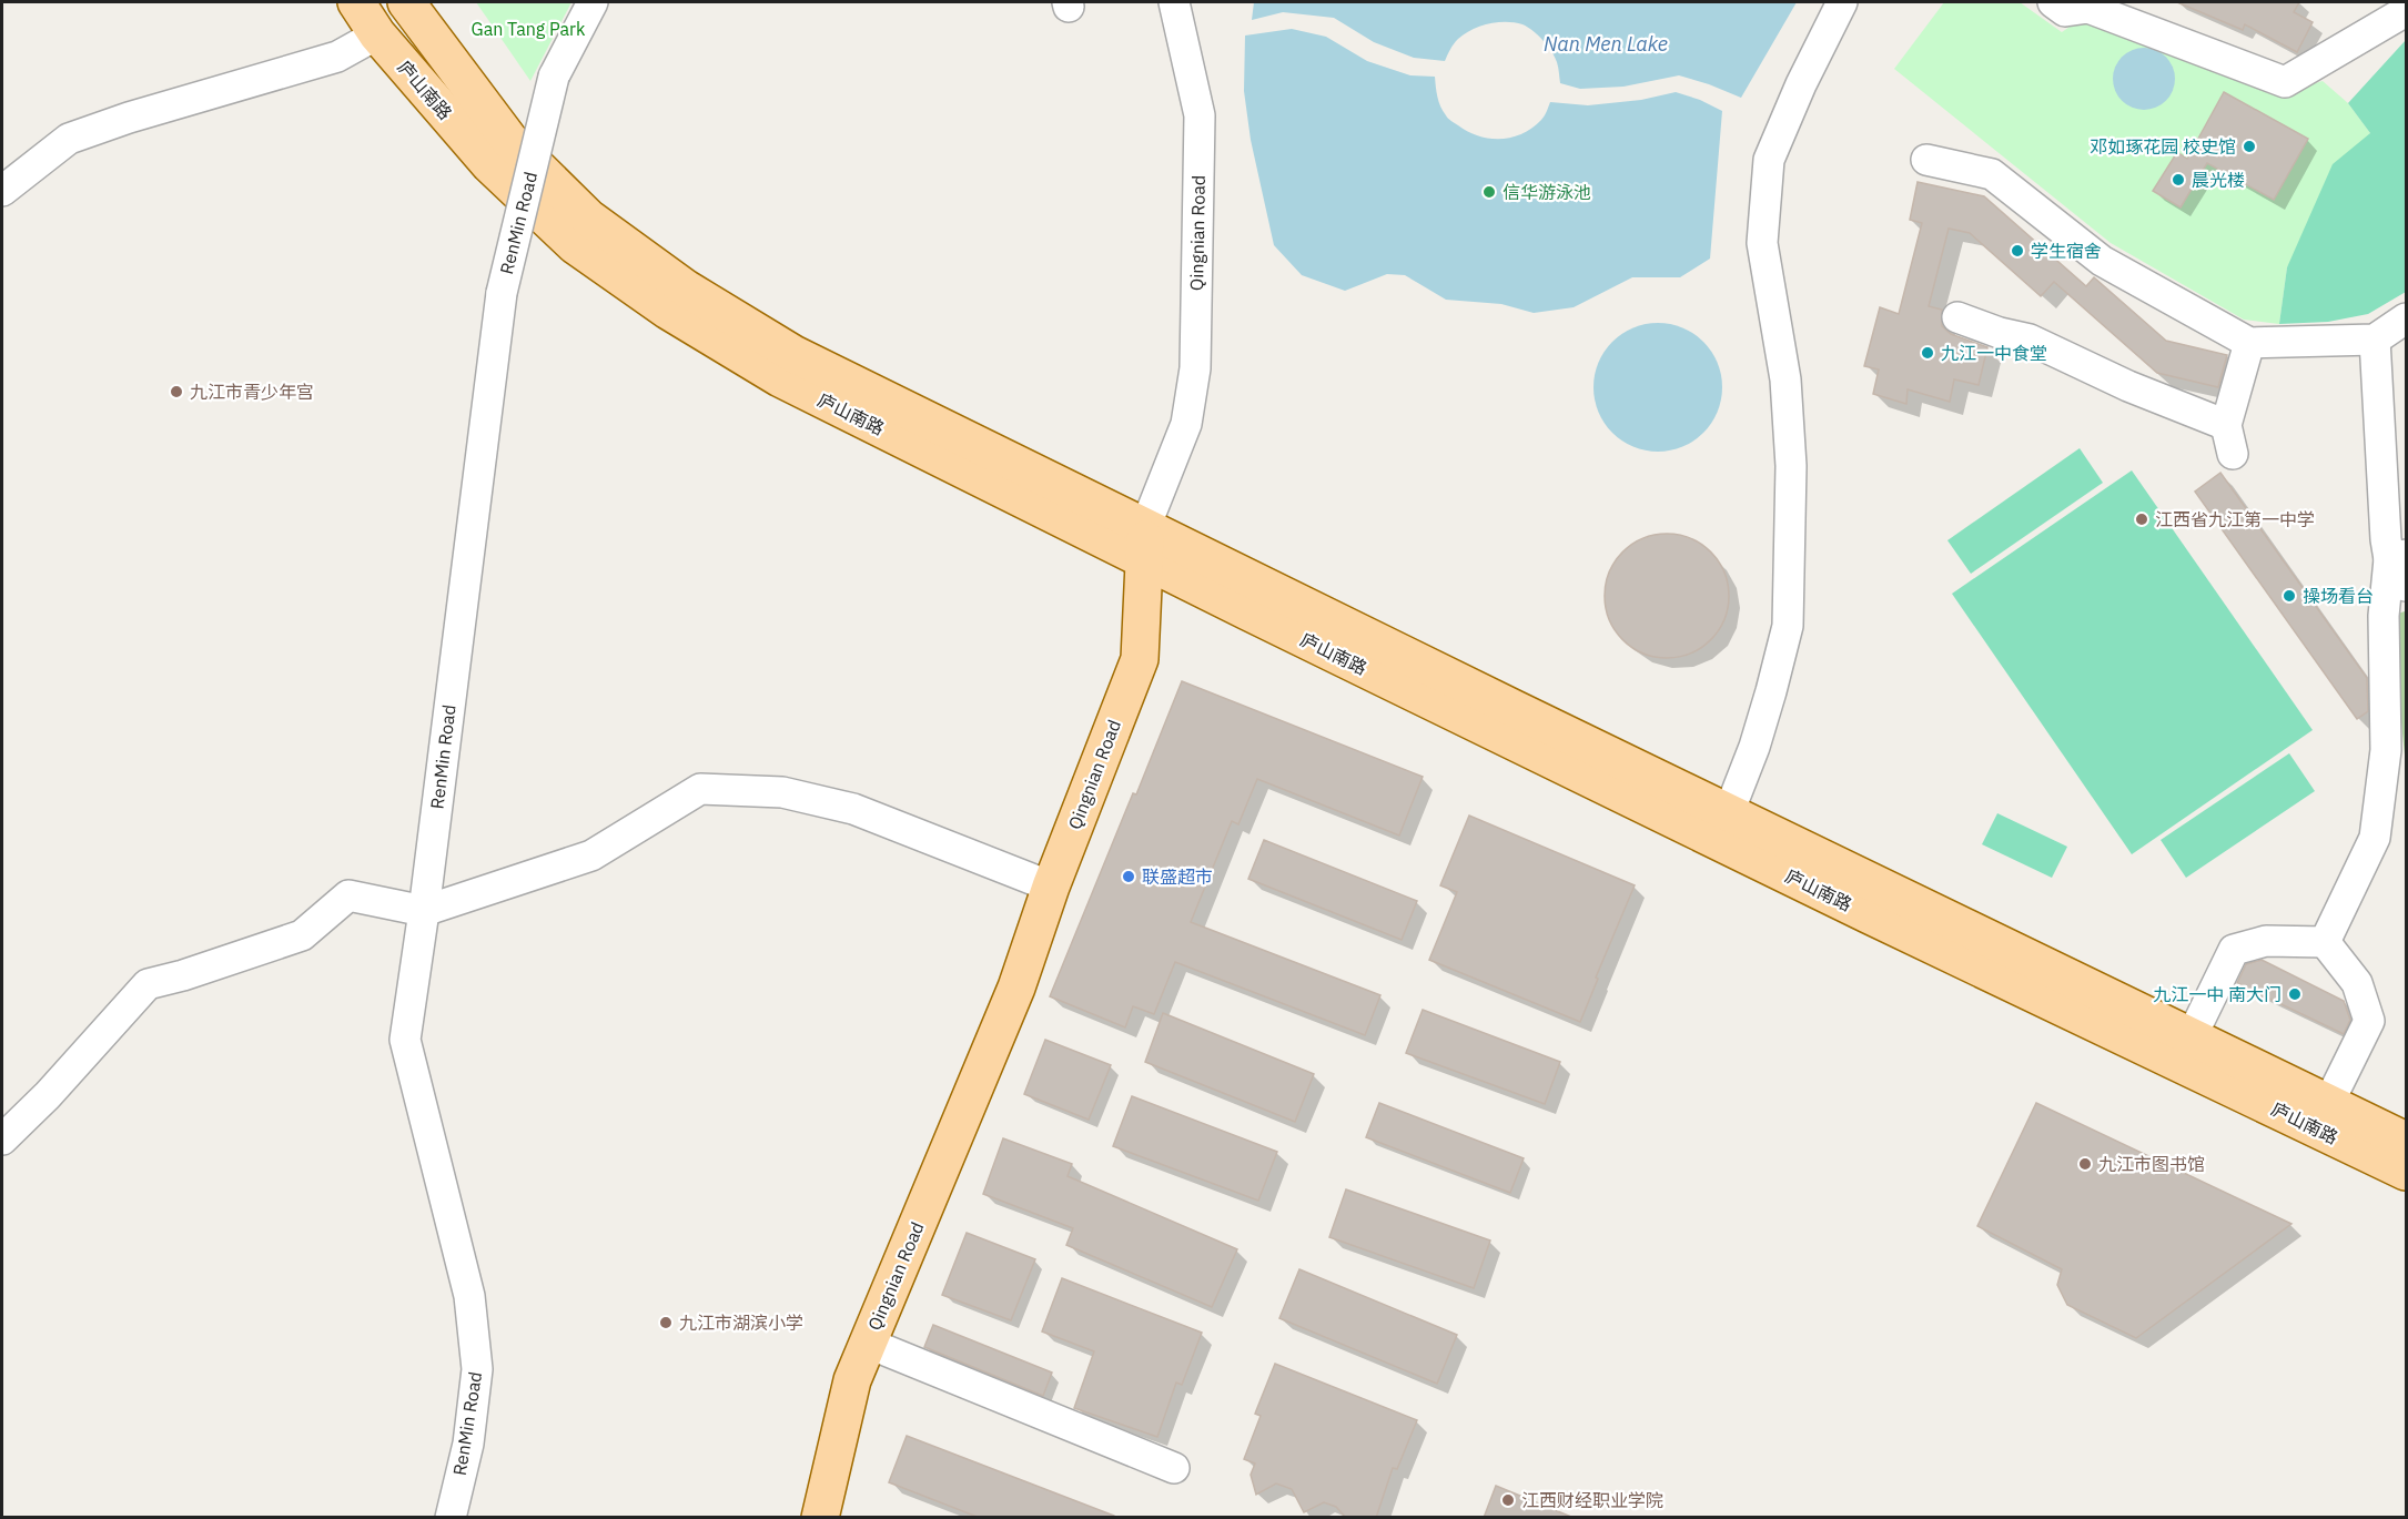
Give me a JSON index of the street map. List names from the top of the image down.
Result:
{
  "streets": {
    "main road": ["庐山南路", "Qingnian Road"],
    "street": ["RenMin Road"]
  },
  "crossings": [
    ["庐山南路", "Qingnian Road"]
  ],
  "water": ["Nan Men Lake"],
  "parks": ["Gan Tang Park"],
  "places": [
    "邓如琢花园 校史馆",
    "晨光楼",
    "信华游泳池",
    "学生宿舍",
    "九江一中食堂",
    "九江市青少年宫",
    "江西省九江第一中学",
    "操场看台",
    "联盛超市",
    "九江一中 南大门",
    "九江市图书馆",
    "九江市湖滨小学",
    "江西财经职业学院"
  ]
}
